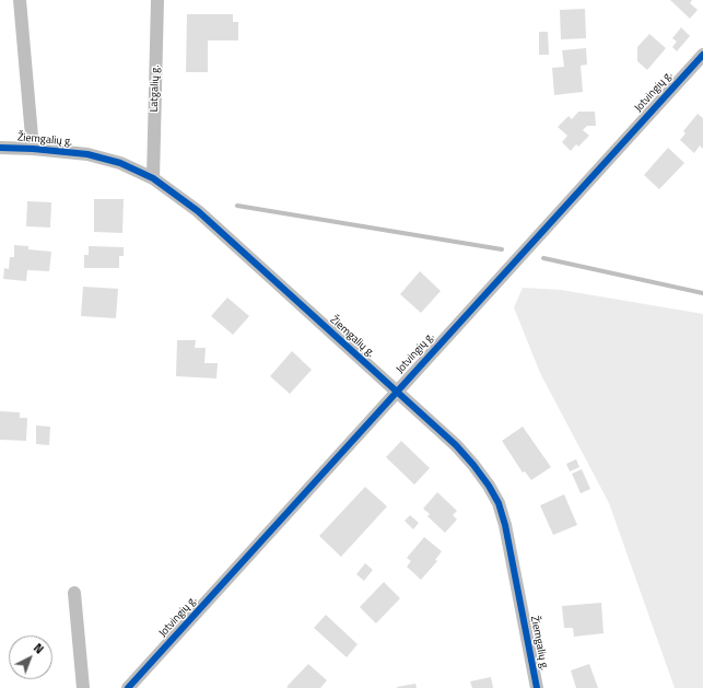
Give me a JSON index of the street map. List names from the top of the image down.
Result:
{
  "streets": {
    "street": ["Latgalių g.", "Jotvingių g.", "Žiemgalių g."]
  },
  "crossings": [
    ["Latgalių g.", "Žiemgalių g."],
    ["Jotvingių g.", "Žiemgalių g."]
  ],
  "north": "top right"
}
